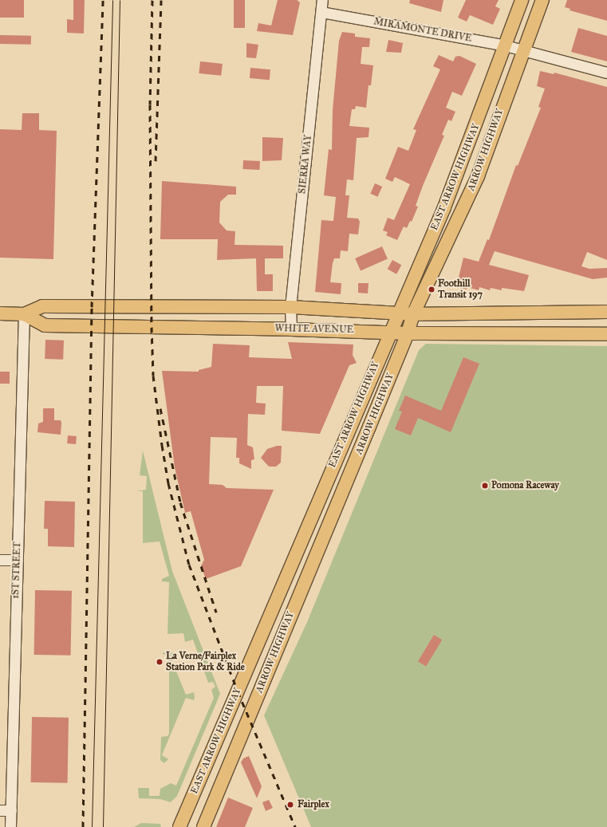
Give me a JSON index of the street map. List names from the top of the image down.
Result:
{
  "streets": {
    "main road": ["ARROW HIGHWAY", "EAST ARROW HIGHWAY", "WHITE AVENUE"],
    "street": ["MIRAMONTE DRIVE", "SIERRA WAY", "1ST STREET"]
  },
  "crossings": [
    ["MIRAMONTE DRIVE", "ARROW HIGHWAY"],
    ["MIRAMONTE DRIVE", "SIERRA WAY"],
    ["MIRAMONTE DRIVE", "EAST ARROW HIGHWAY"],
    ["ARROW HIGHWAY", "WHITE AVENUE"],
    ["SIERRA WAY", "WHITE AVENUE"],
    ["EAST ARROW HIGHWAY", "WHITE AVENUE"],
    ["WHITE AVENUE", "1ST STREET"]
  ],
  "places": [
    "Foothill Transit 197",
    "Pomona Raceway",
    "La Verne/Fairplex Station Park & Ride",
    "Fairplex"
  ]
}
